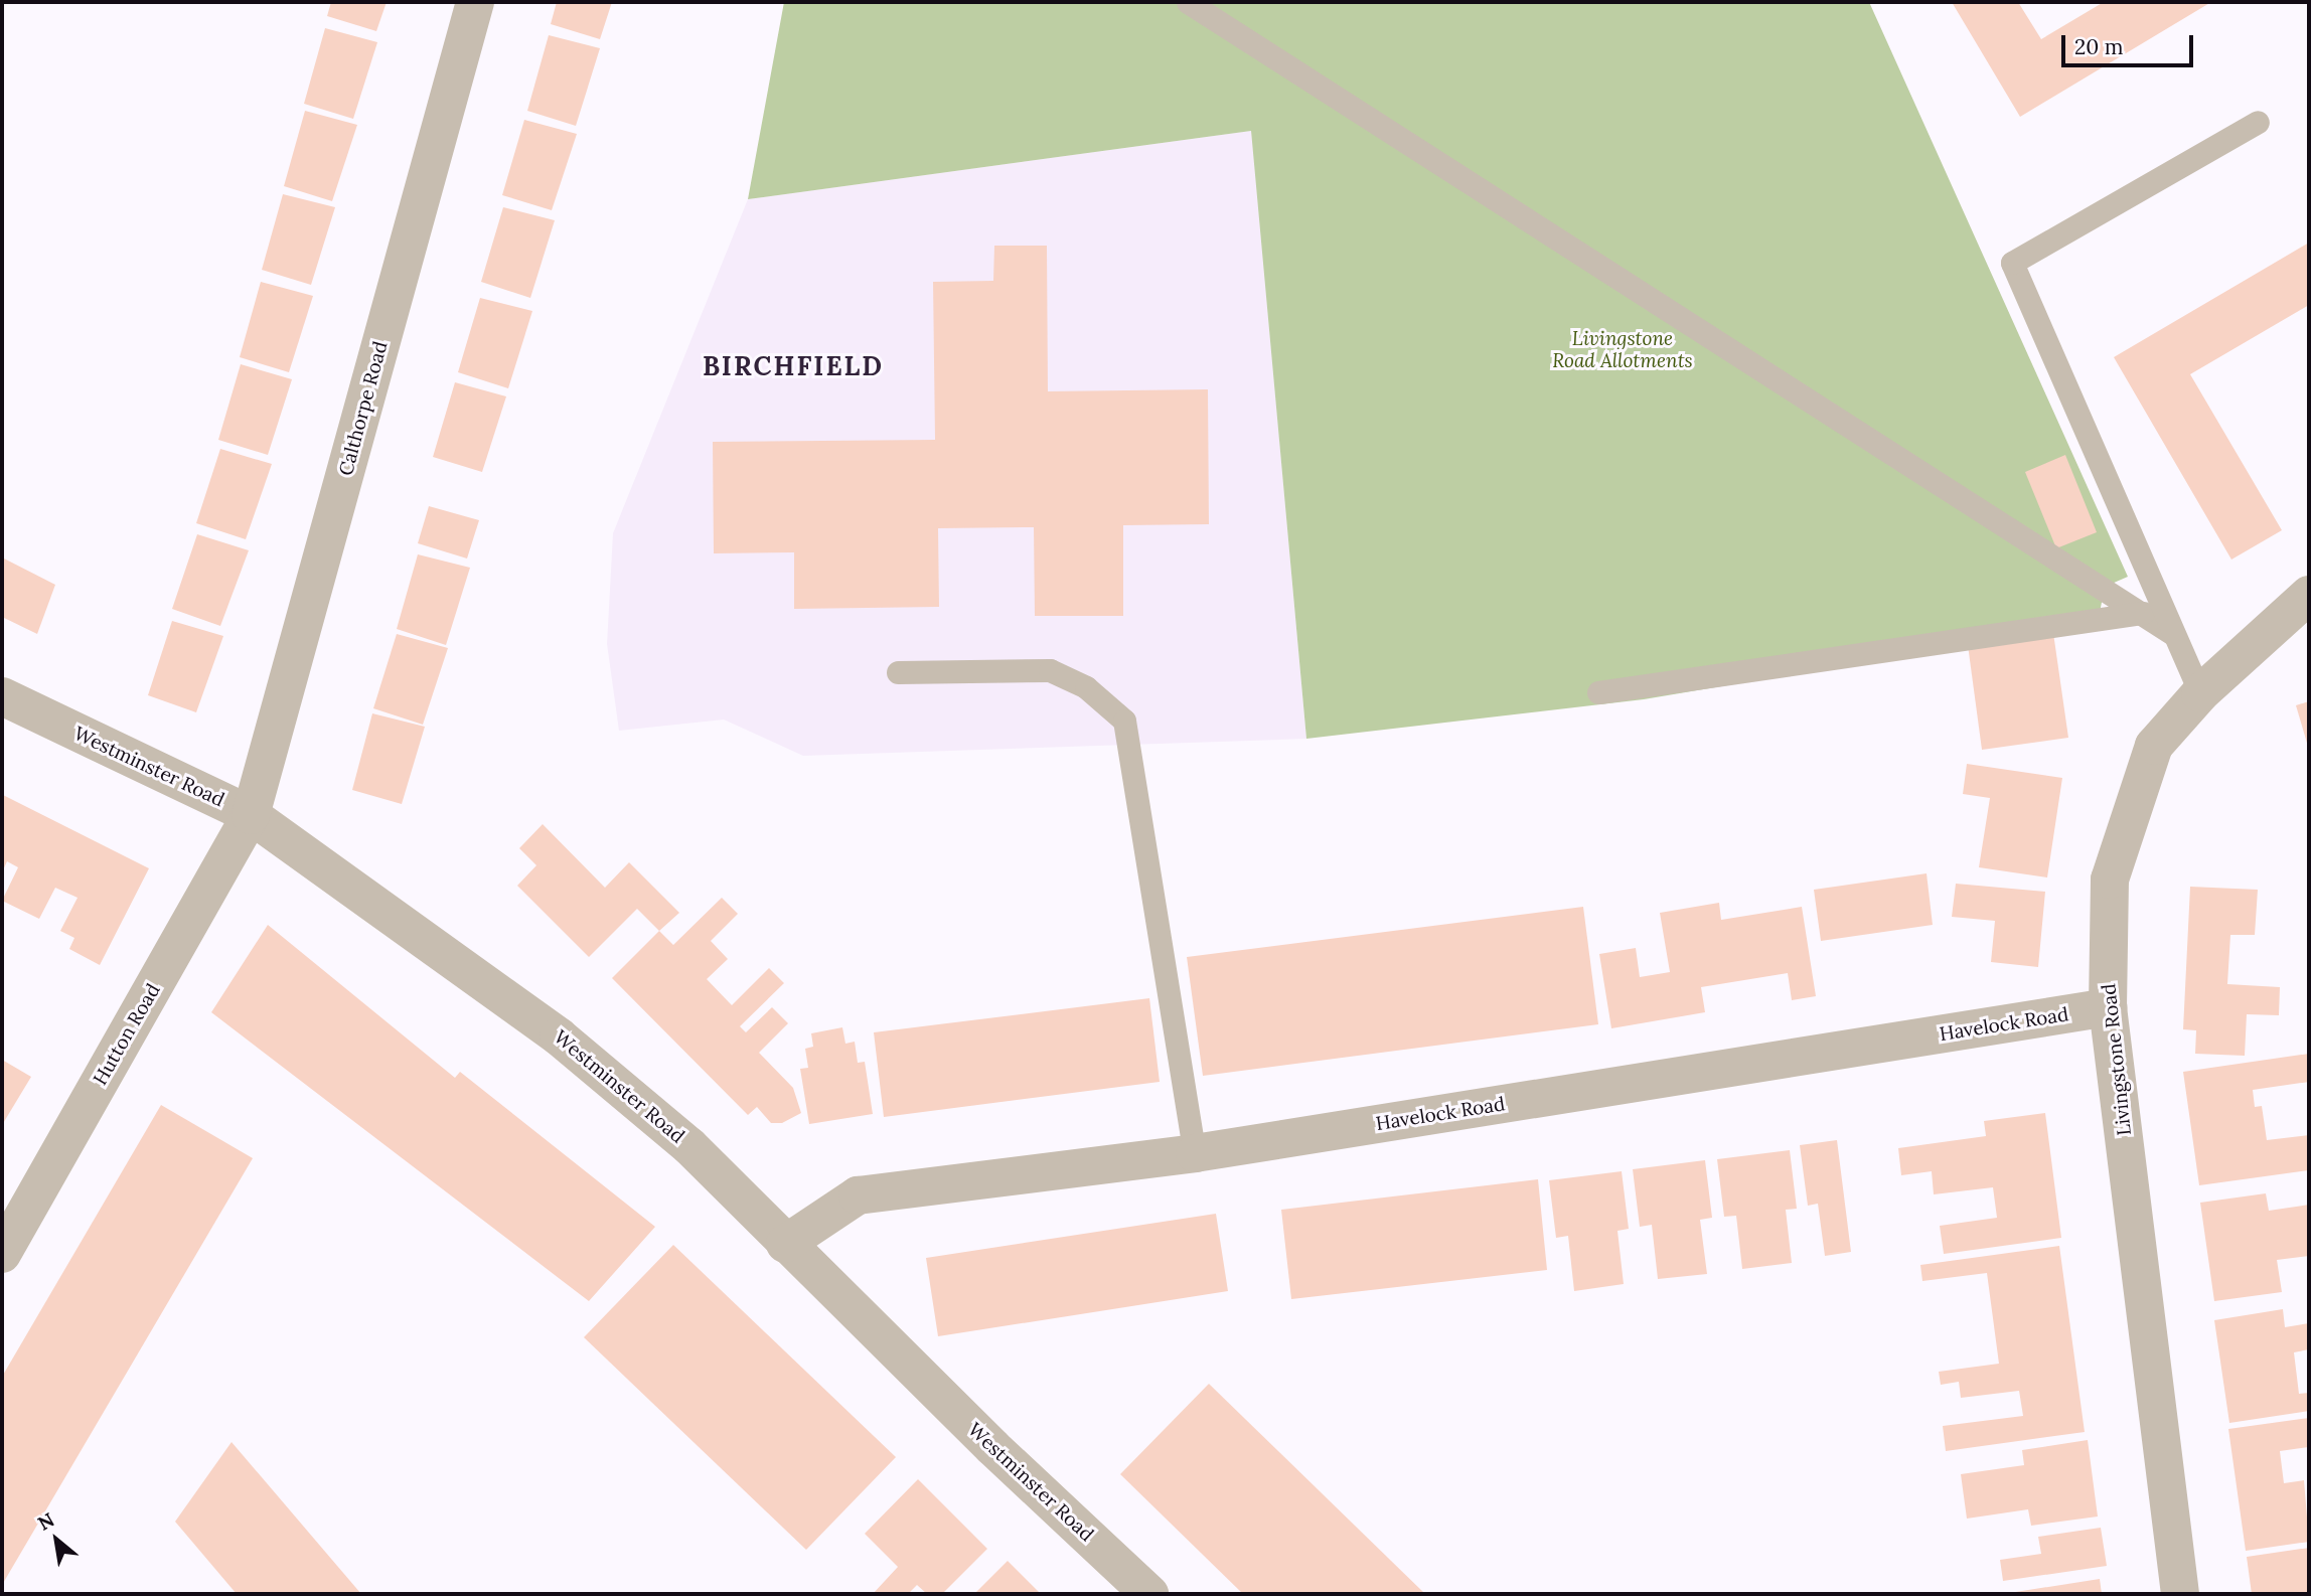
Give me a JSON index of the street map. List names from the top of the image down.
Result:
{
  "streets": {
    "street": [
      "Calthorpe Road",
      "Westminster Road",
      "Havelock Road",
      "Hutton Road",
      "Livingstone Road"
    ]
  },
  "crossings": [
    ["Calthorpe Road", "Westminster Road"],
    ["Calthorpe Road", "Hutton Road"],
    ["Westminster Road", "Havelock Road"],
    ["Westminster Road", "Hutton Road"],
    ["Havelock Road", "Livingstone Road"]
  ],
  "districts": ["BIRCHFIELD"],
  "parks": ["Livingstone Road Allotments"],
  "scale_bar": "20 m",
  "north": "top left"
}
